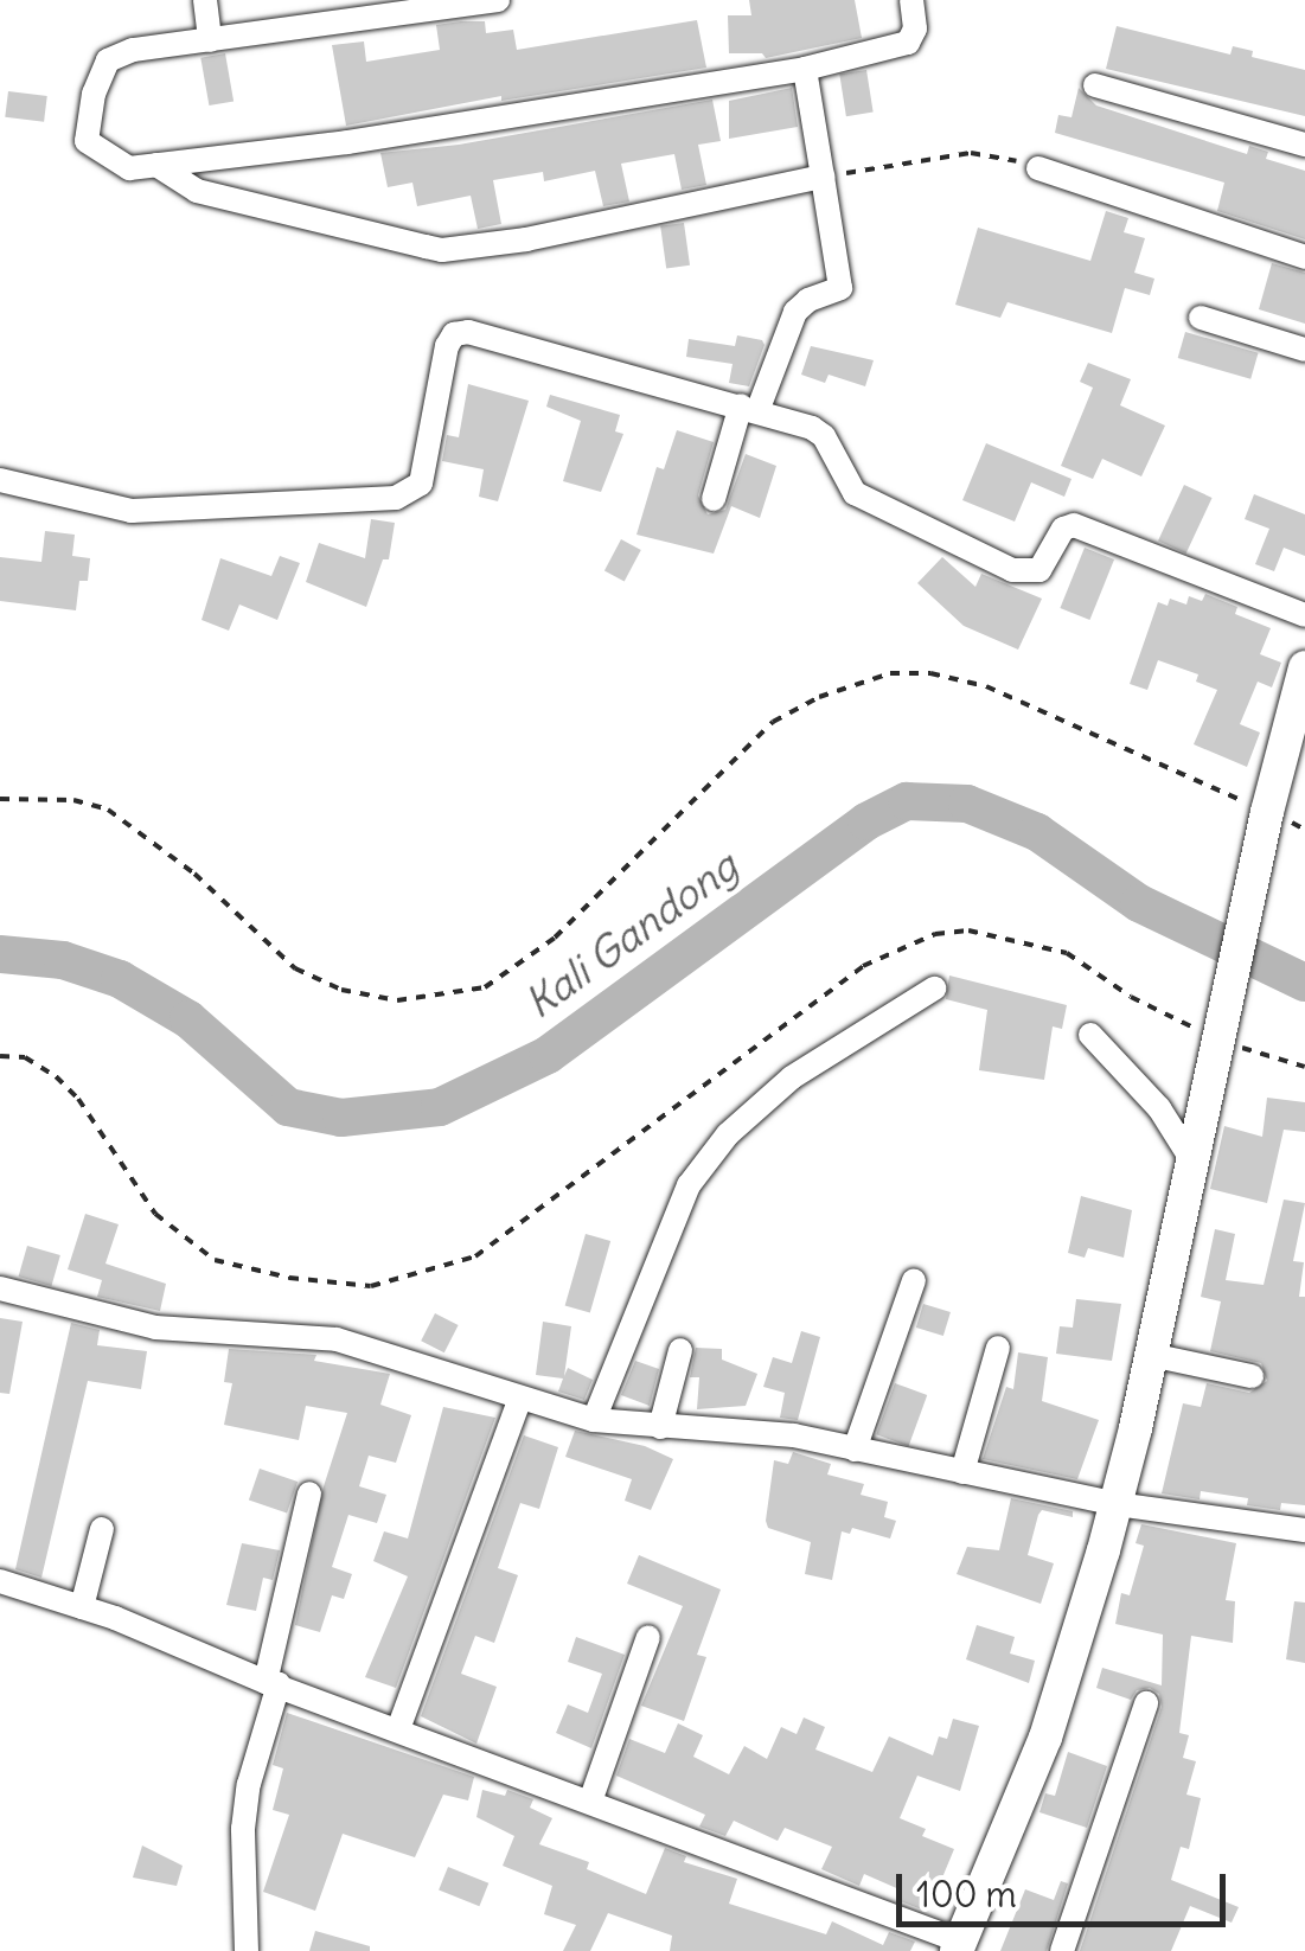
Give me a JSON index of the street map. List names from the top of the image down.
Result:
{
  "water": ["Kali Gandong"],
  "scale_bar": "100 m"
}
